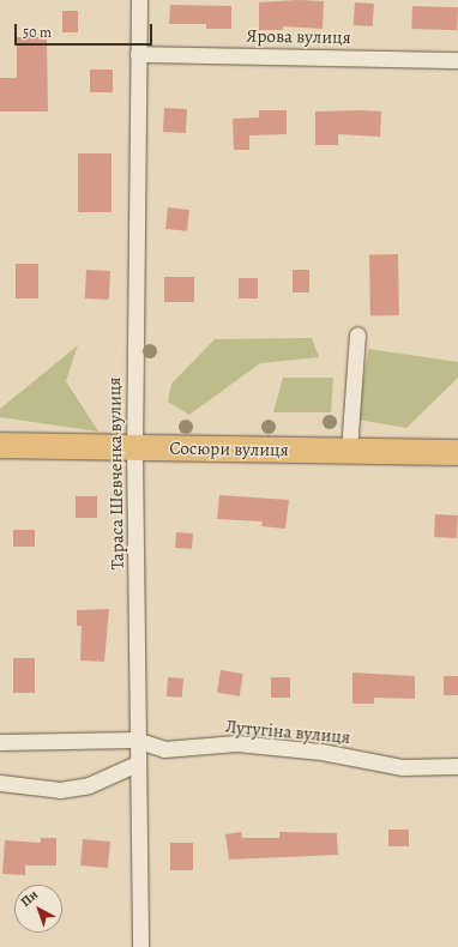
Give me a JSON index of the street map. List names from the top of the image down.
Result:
{
  "streets": {
    "main road": ["Сосюри вулиця"],
    "street": ["Ярова вулиця", "Тараса Шевченка вулиця", "Лутугіна вулиця"]
  },
  "crossings": [
    ["Ярова вулиця", "Тараса Шевченка вулиця"],
    ["Сосюри вулиця", "Тараса Шевченка вулиця"],
    ["Тараса Шевченка вулиця", "Лутугіна вулиця"]
  ],
  "scale_bar": "50 m",
  "north": "top left"
}
